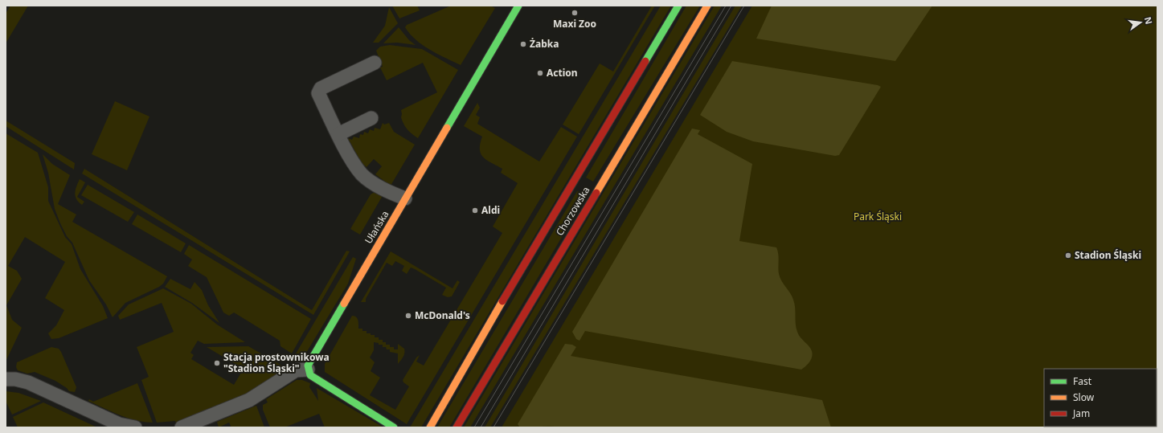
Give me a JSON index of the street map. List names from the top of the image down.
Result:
{
  "streets": {
    "main road": ["Chorzowska", "Ułańska"]
  },
  "parks": ["Park Śląski"],
  "places": [
    "Maxi Zoo",
    "Żabka",
    "Action",
    "Aldi",
    "Stadion Śląski",
    "McDonald's",
    "Stacja prostownikowa \"Stadion Śląski\""
  ],
  "legend": ["Fast", "Slow", "Jam"],
  "north": "right"
}
